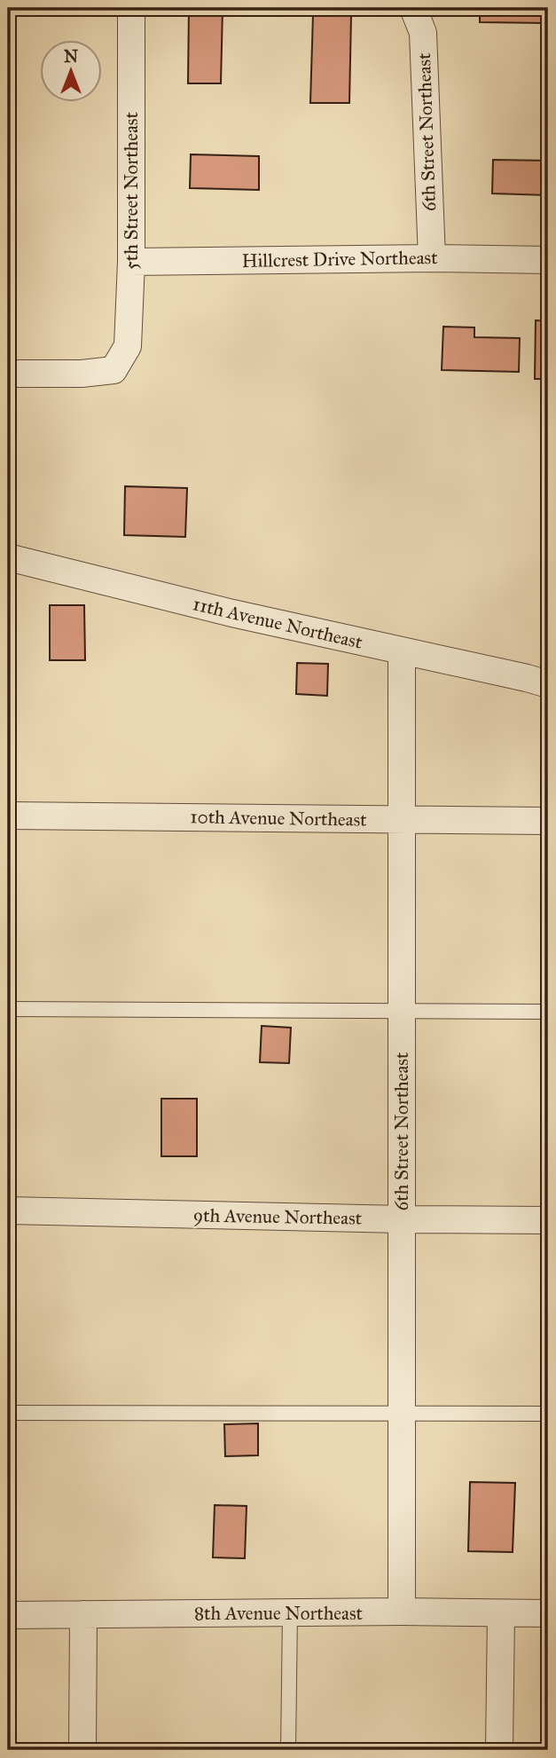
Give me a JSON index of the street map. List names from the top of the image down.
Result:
{
  "streets": {
    "street": [
      "6th Street Northeast",
      "5th Street Northeast",
      "Hillcrest Drive Northeast",
      "11th Avenue Northeast",
      "10th Avenue Northeast",
      "9th Avenue Northeast",
      "8th Avenue Northeast"
    ]
  },
  "crossings": [
    ["6th Street Northeast", "Hillcrest Drive Northeast"],
    ["6th Street Northeast", "11th Avenue Northeast"],
    ["6th Street Northeast", "10th Avenue Northeast"],
    ["6th Street Northeast", "9th Avenue Northeast"],
    ["6th Street Northeast", "8th Avenue Northeast"],
    ["5th Street Northeast", "Hillcrest Drive Northeast"]
  ],
  "north": "top"
}
